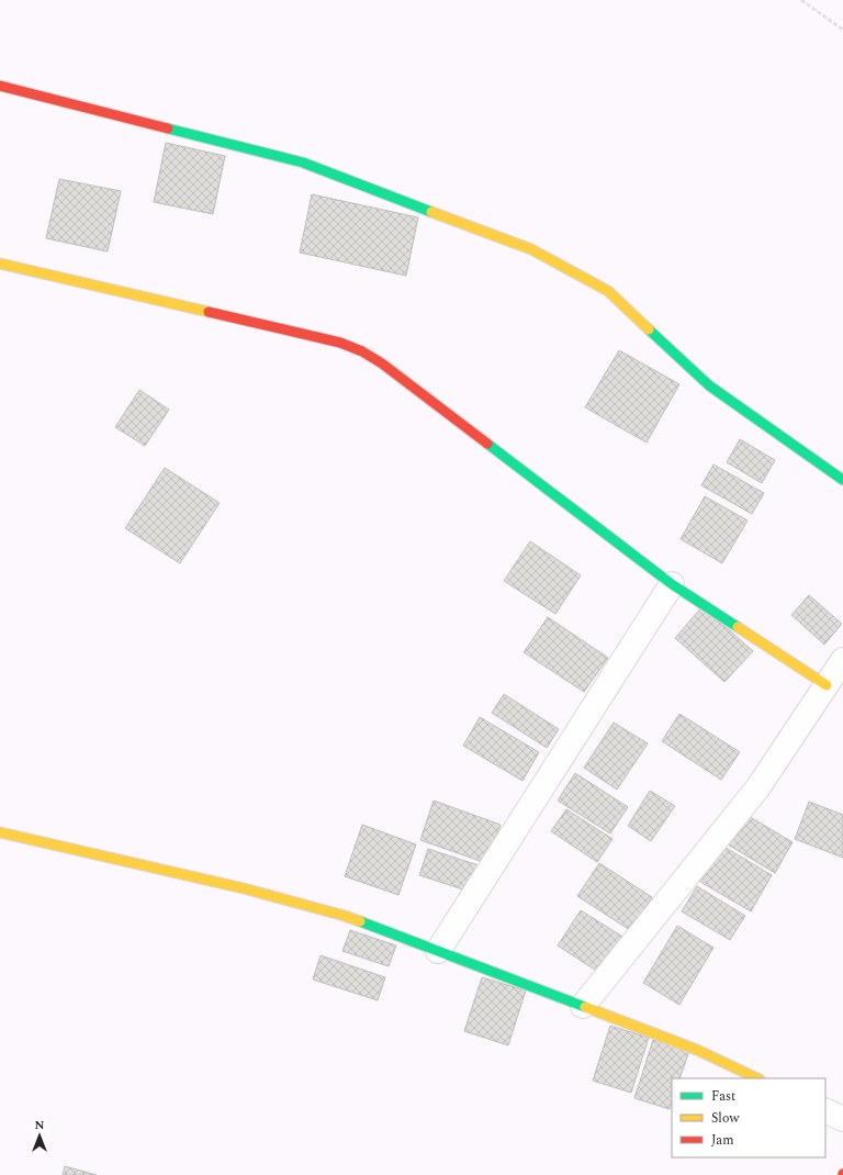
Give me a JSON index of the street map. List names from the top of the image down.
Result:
{
  "legend": ["Fast", "Slow", "Jam"],
  "north": "top"
}
